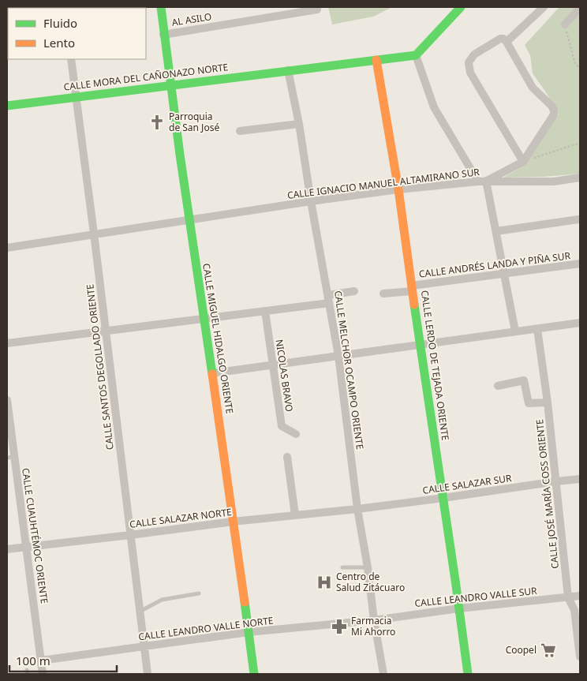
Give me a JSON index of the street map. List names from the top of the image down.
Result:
{
  "streets": {
    "street": [
      "AL ASILO",
      "CALLE MORA DEL CAÑONAZO NORTE",
      "CALLE IGNACIO MANUEL ALTAMIRANO SUR",
      "CALLE ANDRÉS LANDA Y PIÑA SUR",
      "CALLE MIGUEL HIDALGO ORIENTE",
      "CALLE LERDO DE TEJADA ORIENTE",
      "CALLE SANTOS DEGOLLADO ORIENTE",
      "CALLE MELCHOR OCAMPO ORIENTE",
      "NICOLAS BRAVO",
      "CALLE SALAZAR SUR",
      "CALLE JOSÉ MARÍA COSS ORIENTE",
      "CALLE SALAZAR NORTE",
      "CALLE CUAUHTÉMOC ORIENTE",
      "CALLE LEANDRO VALLE SUR",
      "CALLE LEANDRO VALLE NORTE"
    ]
  },
  "crossings": [
    ["AL ASILO", "CALLE MIGUEL HIDALGO ORIENTE"],
    ["CALLE MORA DEL CAÑONAZO NORTE", "CALLE MIGUEL HIDALGO ORIENTE"],
    ["CALLE MORA DEL CAÑONAZO NORTE", "CALLE LERDO DE TEJADA ORIENTE"],
    ["CALLE MORA DEL CAÑONAZO NORTE", "CALLE SANTOS DEGOLLADO ORIENTE"],
    ["CALLE MORA DEL CAÑONAZO NORTE", "CALLE MELCHOR OCAMPO ORIENTE"],
    ["CALLE IGNACIO MANUEL ALTAMIRANO SUR", "CALLE MIGUEL HIDALGO ORIENTE"],
    ["CALLE IGNACIO MANUEL ALTAMIRANO SUR", "CALLE LERDO DE TEJADA ORIENTE"],
    ["CALLE IGNACIO MANUEL ALTAMIRANO SUR", "CALLE SANTOS DEGOLLADO ORIENTE"],
    ["CALLE IGNACIO MANUEL ALTAMIRANO SUR", "CALLE MELCHOR OCAMPO ORIENTE"],
    ["CALLE ANDRÉS LANDA Y PIÑA SUR", "CALLE LERDO DE TEJADA ORIENTE"],
    ["CALLE MIGUEL HIDALGO ORIENTE", "CALLE SALAZAR NORTE"],
    ["CALLE MIGUEL HIDALGO ORIENTE", "CALLE LEANDRO VALLE NORTE"],
    ["CALLE LERDO DE TEJADA ORIENTE", "CALLE SALAZAR SUR"],
    ["CALLE LERDO DE TEJADA ORIENTE", "CALLE LEANDRO VALLE SUR"],
    ["CALLE SANTOS DEGOLLADO ORIENTE", "CALLE SALAZAR NORTE"],
    ["CALLE SANTOS DEGOLLADO ORIENTE", "CALLE LEANDRO VALLE NORTE"],
    ["CALLE MELCHOR OCAMPO ORIENTE", "CALLE SALAZAR SUR"],
    ["CALLE MELCHOR OCAMPO ORIENTE", "CALLE SALAZAR NORTE"],
    ["CALLE MELCHOR OCAMPO ORIENTE", "CALLE LEANDRO VALLE SUR"],
    ["CALLE MELCHOR OCAMPO ORIENTE", "CALLE LEANDRO VALLE NORTE"],
    ["CALLE SALAZAR SUR", "CALLE JOSÉ MARÍA COSS ORIENTE"],
    ["CALLE SALAZAR SUR", "CALLE SALAZAR NORTE"],
    ["CALLE JOSÉ MARÍA COSS ORIENTE", "CALLE LEANDRO VALLE SUR"],
    ["CALLE SALAZAR NORTE", "CALLE CUAUHTÉMOC ORIENTE"],
    ["CALLE CUAUHTÉMOC ORIENTE", "CALLE LEANDRO VALLE NORTE"],
    ["CALLE LEANDRO VALLE SUR", "CALLE LEANDRO VALLE NORTE"]
  ],
  "places": {
    "church": ["Parroquia de San José"],
    "hospital": ["Centro de Salud Zitácuaro"],
    "pharmacy": ["Farmacia Mi Ahorro"],
    "supermarket": ["Coopel"]
  },
  "legend": ["Fluido", "Lento"],
  "scale_bar": "100 m"
}
